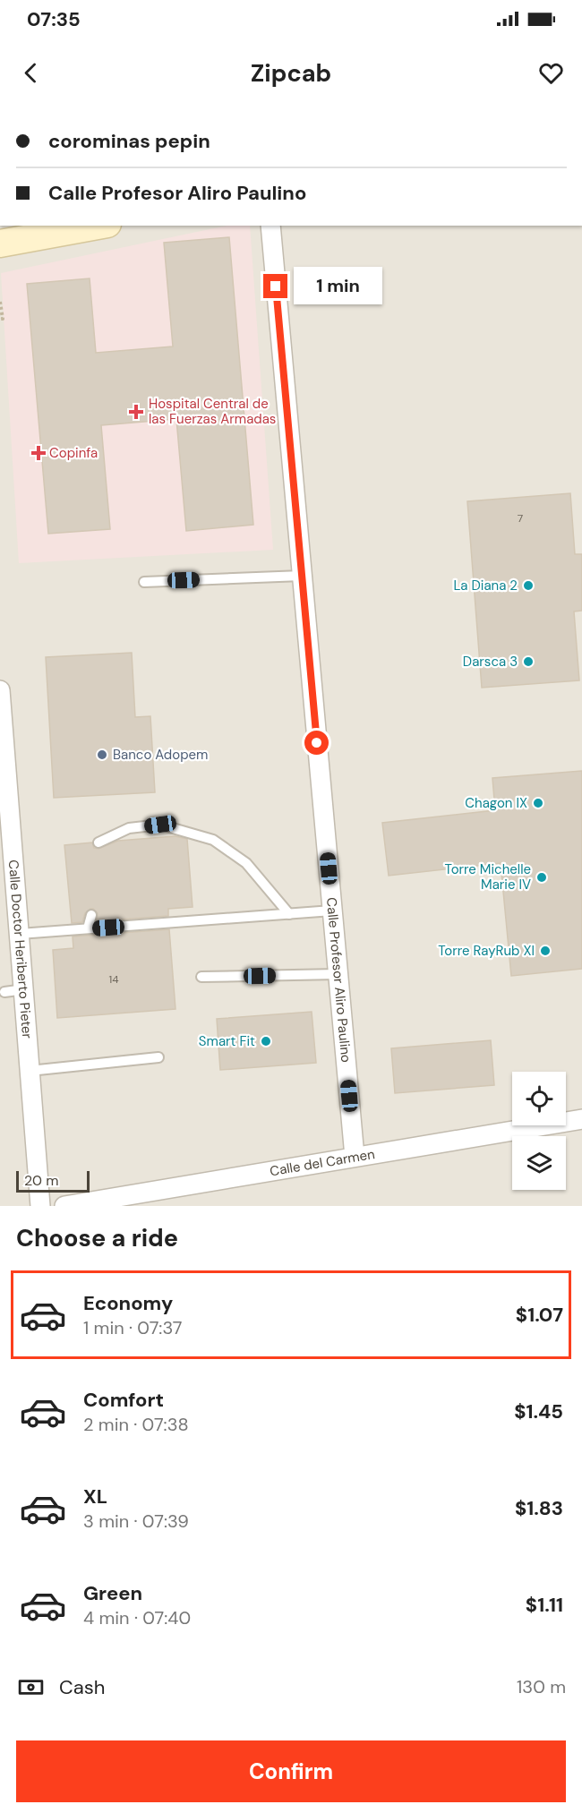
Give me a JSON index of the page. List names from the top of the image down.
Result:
{
  "streets": {
    "street": ["Calle Doctor Heriberto Pieter", "Calle Profesor Aliro Paulino", "Calle del Carmen"]
  },
  "crossings": [
    ["Calle Profesor Aliro Paulino", "Calle del Carmen"]
  ],
  "places": {
    "health": ["Hospital Central de las Fuerzas Armadas", "Copinfa"],
    "other": [
      "La Diana 2",
      "Darsca 3",
      "Banco Adopem",
      "Chagon IX",
      "Torre Michelle Marie IV",
      "Torre RayRub XI",
      "Smart Fit"
    ]
  },
  "house_numbers": ["7", "14"],
  "scale_bar": "20 m",
  "page": {
    "status": "07:35",
    "header": "Zipcab",
    "banner": ["corominas pepin", "Calle Profesor Aliro Paulino"],
    "bubble": "1 min",
    "scale": "20 m",
    "heading": "Choose a ride",
    "list": [
      {
        "name": "Economy",
        "note": "1 min · 07:37",
        "value": "$1.07"
      },
      {
        "name": "Comfort",
        "note": "2 min · 07:38",
        "value": "$1.45"
      },
      {
        "name": "XL",
        "note": "3 min · 07:39",
        "value": "$1.83"
      },
      {
        "name": "Green",
        "note": "4 min · 07:40",
        "value": "$1.11"
      }
    ],
    "pay": ["Cash", "130 m"],
    "buttons": "Confirm"
  }
}
